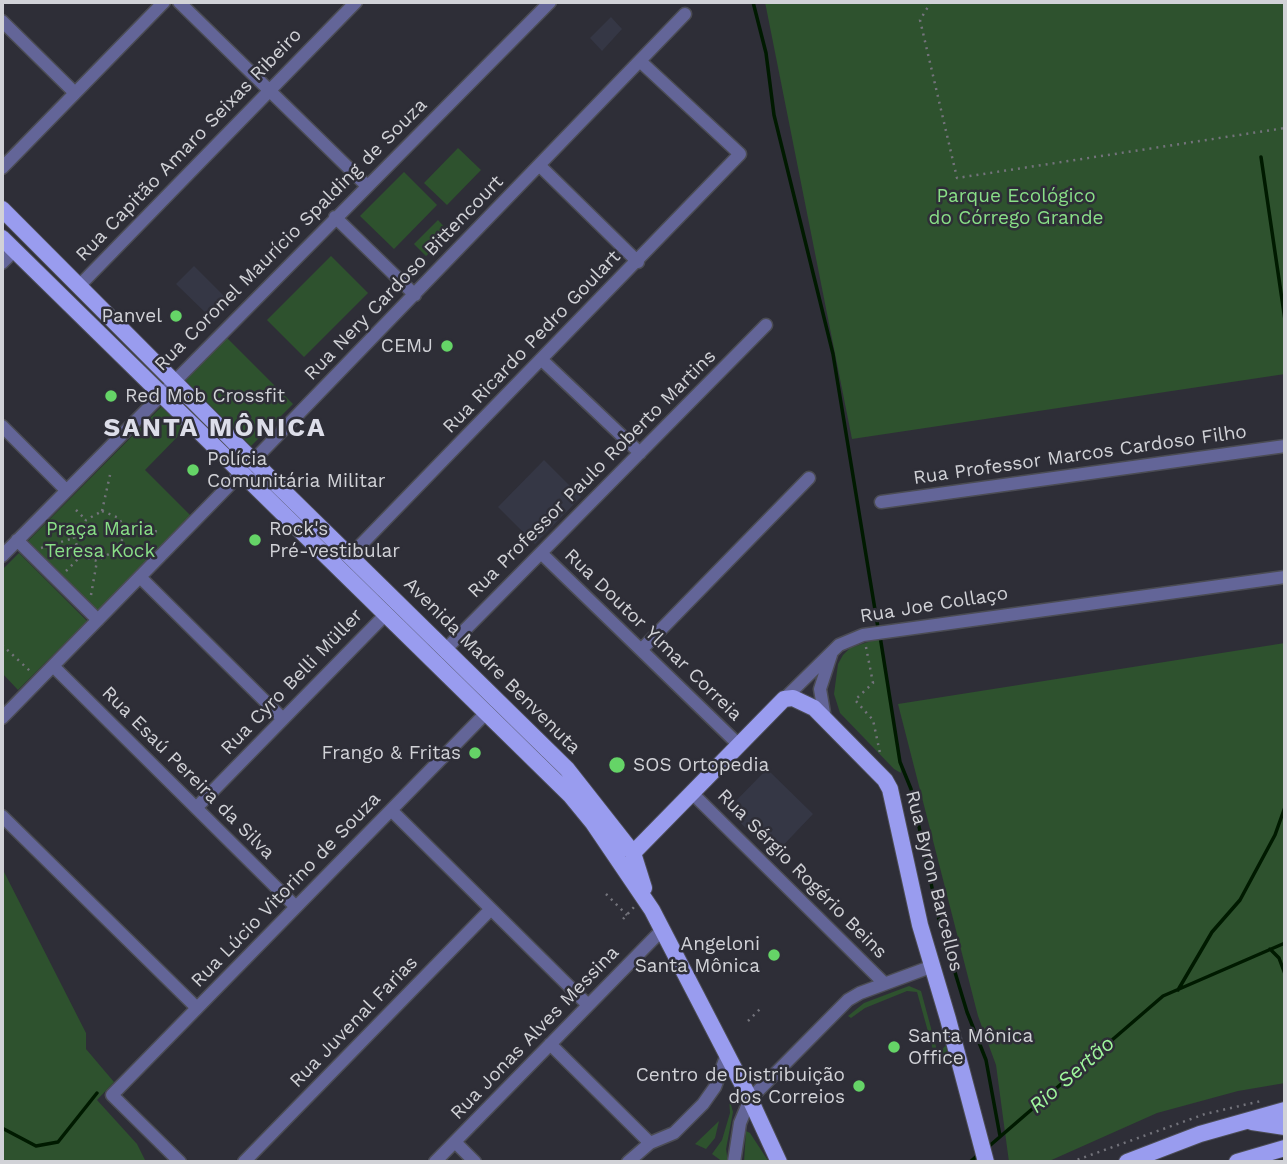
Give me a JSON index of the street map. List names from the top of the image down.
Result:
{
  "streets": {
    "main road": ["Rua Joe Collaço", "Avenida Madre Benvenuta", "Rua Byron Barcellos"],
    "street": [
      "Rua Capitão Amaro Seixas Ribeiro",
      "Rua Coronel Maurício Spalding de Souza",
      "Rua Nery Cardoso Bittencourt",
      "Rua Ricardo Pedro Goulart",
      "Rua Professor Marcos Cardoso Filho",
      "Rua Professor Paulo Roberto Martins",
      "Rua Doutor Ylmar Correia",
      "Rua Cyro Belli Müller",
      "Rua Esaú Pereira da Silva",
      "Rua Sérgio Rogério Beins",
      "Rua Lúcio Vitorino de Souza",
      "Rua Juvenal Farias",
      "Rua Jonas Alves Messina"
    ]
  },
  "crossings": [
    ["Rua Capitão Amaro Seixas Ribeiro", "Avenida Madre Benvenuta"],
    ["Rua Coronel Maurício Spalding de Souza", "Avenida Madre Benvenuta"],
    ["Rua Nery Cardoso Bittencourt", "Rua Ricardo Pedro Goulart"],
    ["Rua Nery Cardoso Bittencourt", "Avenida Madre Benvenuta"],
    ["Rua Nery Cardoso Bittencourt", "Rua Esaú Pereira da Silva"],
    ["Rua Ricardo Pedro Goulart", "Avenida Madre Benvenuta"],
    ["Rua Professor Paulo Roberto Martins", "Rua Doutor Ylmar Correia"],
    ["Rua Professor Paulo Roberto Martins", "Avenida Madre Benvenuta"],
    ["Rua Joe Collaço", "Rua Doutor Ylmar Correia"],
    ["Rua Joe Collaço", "Avenida Madre Benvenuta"],
    ["Rua Joe Collaço", "Rua Sérgio Rogério Beins"],
    ["Rua Joe Collaço", "Rua Byron Barcellos"],
    ["Avenida Madre Benvenuta", "Rua Cyro Belli Müller"],
    ["Avenida Madre Benvenuta", "Rua Lúcio Vitorino de Souza"],
    ["Avenida Madre Benvenuta", "Rua Jonas Alves Messina"],
    ["Rua Cyro Belli Müller", "Rua Esaú Pereira da Silva"],
    ["Rua Esaú Pereira da Silva", "Rua Lúcio Vitorino de Souza"]
  ],
  "districts": ["SANTA MÔNICA"],
  "water": ["Rio Sertão"],
  "parks": ["Parque Ecológico do Córrego Grande", "Praça Maria Teresa Kock"],
  "places": [
    "Panvel",
    "CEMJ",
    "Red Mob Crossfit",
    "Polícia Comunitária Militar",
    "Rock's Pré-vestibular",
    "Frango & Fritas",
    "SOS Ortopedia",
    "Angeloni Santa Mônica",
    "Santa Mônica Office",
    "Centro de Distribuição dos Correios"
  ]
}
